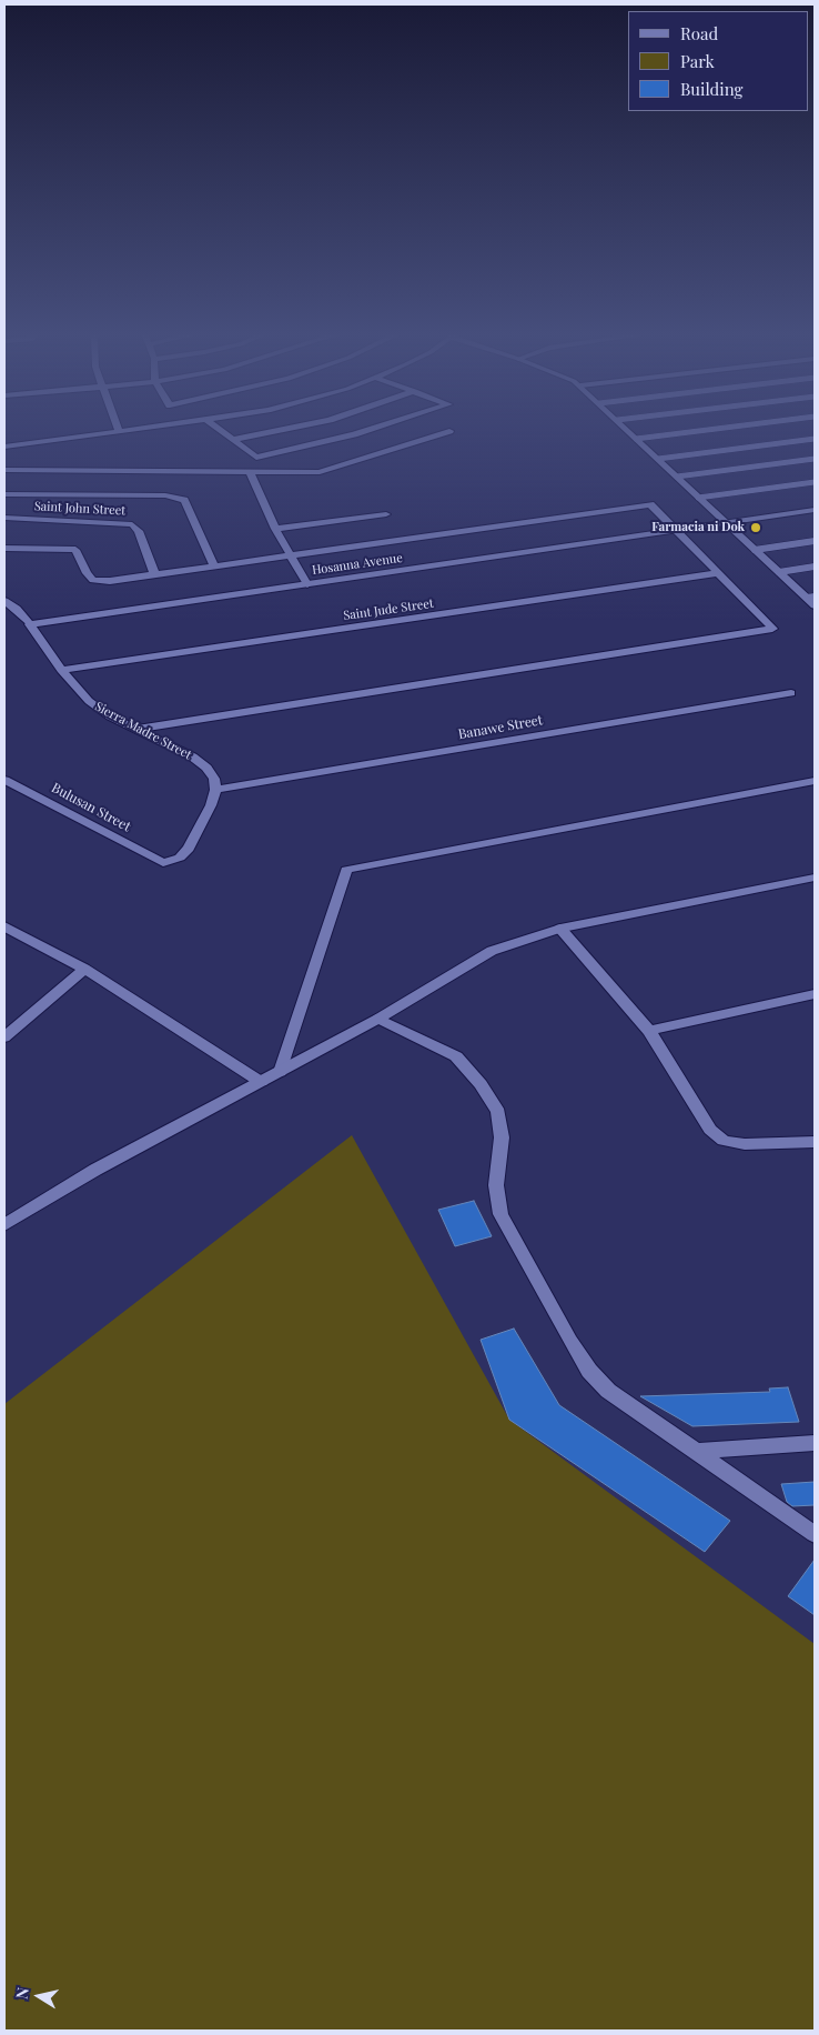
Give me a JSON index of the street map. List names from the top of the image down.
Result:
{
  "streets": {
    "street": [
      "Saint John Street",
      "Hosanna Avenue",
      "Saint Jude Street",
      "Banawe Street",
      "Sierra Madre Street",
      "Bulusan Street"
    ]
  },
  "crossings": [
    ["Hosanna Avenue", "Sierra Madre Street"],
    ["Saint Jude Street", "Sierra Madre Street"],
    ["Banawe Street", "Sierra Madre Street"],
    ["Banawe Street", "Bulusan Street"],
    ["Sierra Madre Street", "Bulusan Street"]
  ],
  "places": ["Farmacia ni Dok"],
  "legend": ["Road", "Park", "Building"],
  "north": "left"
}
